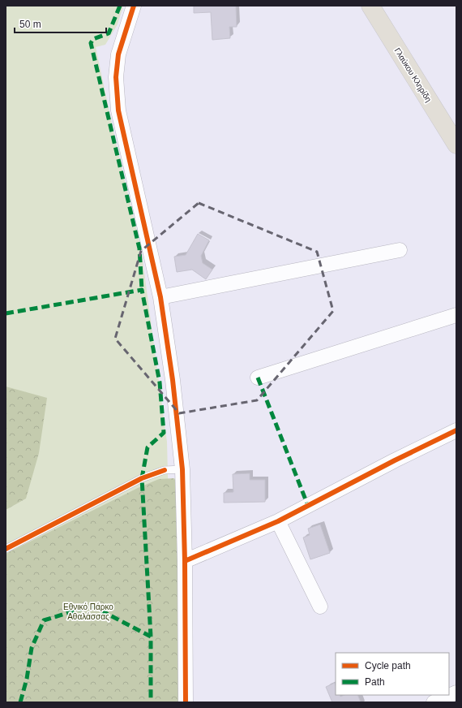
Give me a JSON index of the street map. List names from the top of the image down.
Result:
{
  "streets": {
    "main road": ["Γλαύκου Κληρίδη"]
  },
  "parks": ["Εθνικό Πάρκο Αθαλάσσας"],
  "legend": ["Cycle path", "Path"],
  "scale_bar": "50 m"
}
